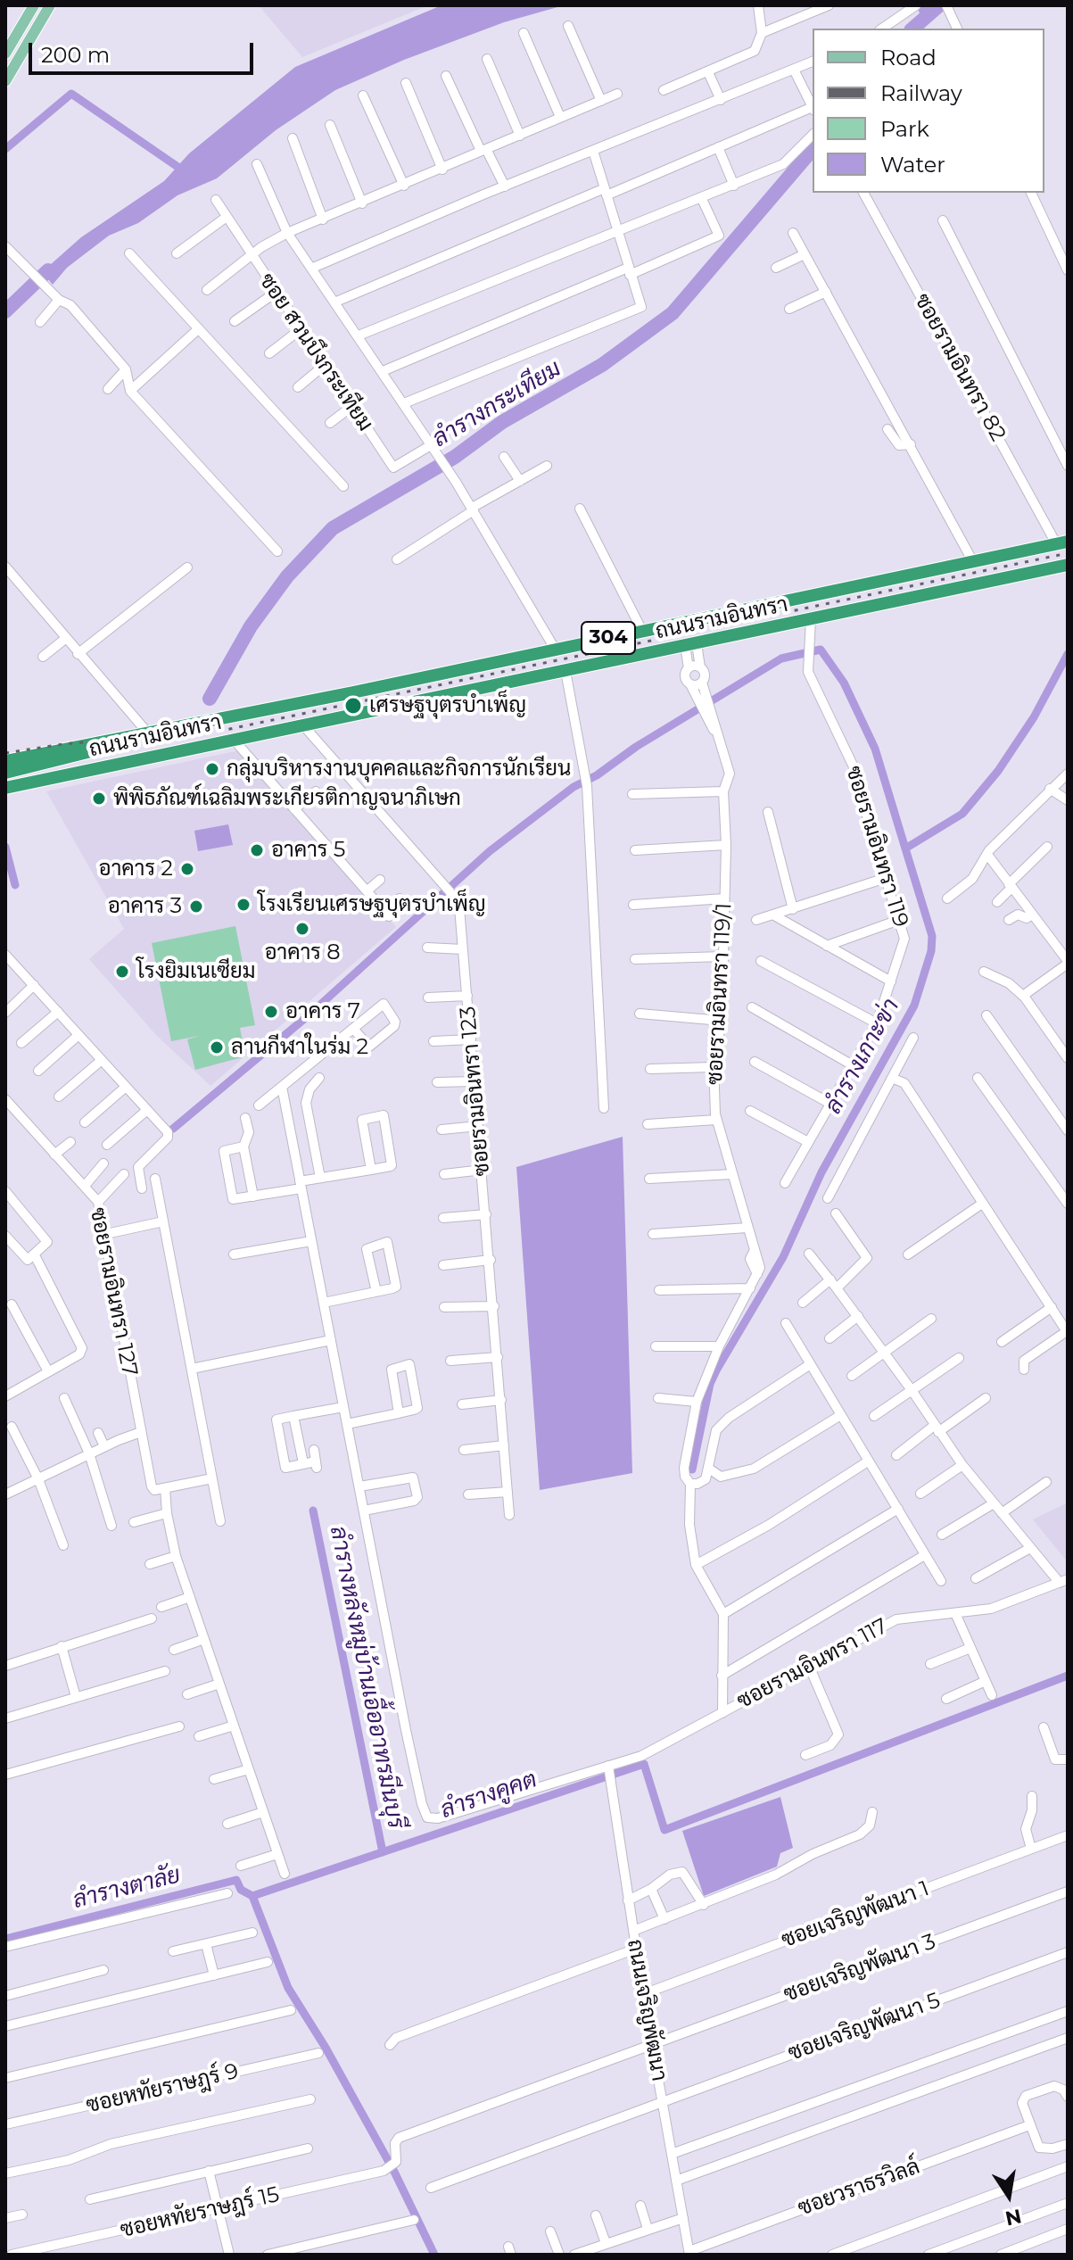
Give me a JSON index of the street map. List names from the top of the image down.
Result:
{
  "streets": {
    "highway": ["ถนนรามอินทรา", "304"],
    "street": [
      "ซอย สวนบึงกระเทียม",
      "ซอยรามอินทรา 82",
      "ซอยรามอินทรา 119",
      "ซอยรามอินทรา 119/1",
      "ซอยรามอินทรา 123",
      "ซอยรามอินทรา 127",
      "ซอยรามอินทรา 117",
      "ซอยเจริญพัฒนา 1",
      "ซอยเจริญพัฒนา 3",
      "ถนนเจริญพัฒนา",
      "ซอยเจริญพัฒนา 5",
      "ซอยหทัยราษฎร์ 9",
      "ซอยวราธรวิลล์",
      "ซอยหทัยราษฎร์ 15"
    ]
  },
  "crossings": [
    ["ซอยรามอินทรา 82", "ถนนรามอินทรา"],
    ["ถนนรามอินทรา", "ซอยรามอินทรา 119"],
    ["ถนนรามอินทรา", "ซอยรามอินทรา 119/1"],
    ["ถนนรามอินทรา", "ซอยรามอินทรา 123"],
    ["ซอยรามอินทรา 117", "ถนนเจริญพัฒนา"],
    ["ซอยเจริญพัฒนา 1", "ถนนเจริญพัฒนา"],
    ["ซอยเจริญพัฒนา 3", "ถนนเจริญพัฒนา"],
    ["ซอยเจริญพัฒนา 3", "ซอยหทัยราษฎร์ 15"],
    ["ถนนเจริญพัฒนา", "ซอยเจริญพัฒนา 5"],
    ["ถนนเจริญพัฒนา", "ซอยวราธรวิลล์"]
  ],
  "water": [
    "ลำรางกระเทียม",
    "ลำรางเกาะข่า",
    "ลำรางหลังหมู่บ้านเอื้ออาทรมีนบุรี",
    "ลำรางคูคต",
    "ลำรางตาลัย"
  ],
  "places": [
    "เศรษฐบุตรบำเพ็ญ",
    "กลุ่มบริหารงานบุคคลและกิจการนักเรียน",
    "พิพิธภัณฑ์เฉลิมพระเกียรติกาญจนาภิเษก",
    "อาคาร 5",
    "อาคาร 2",
    "โรงเรียนเศรษฐบุตรบำเพ็ญ",
    "อาคาร 3",
    "อาคาร 8",
    "โรงยิมเนเซียม",
    "อาคาร 7",
    "ลานกีฬาในร่ม 2"
  ],
  "legend": [
    "Road",
    "Railway",
    "Park",
    "Water"
  ],
  "scale_bar": "200 m",
  "north": "bottom"
}
